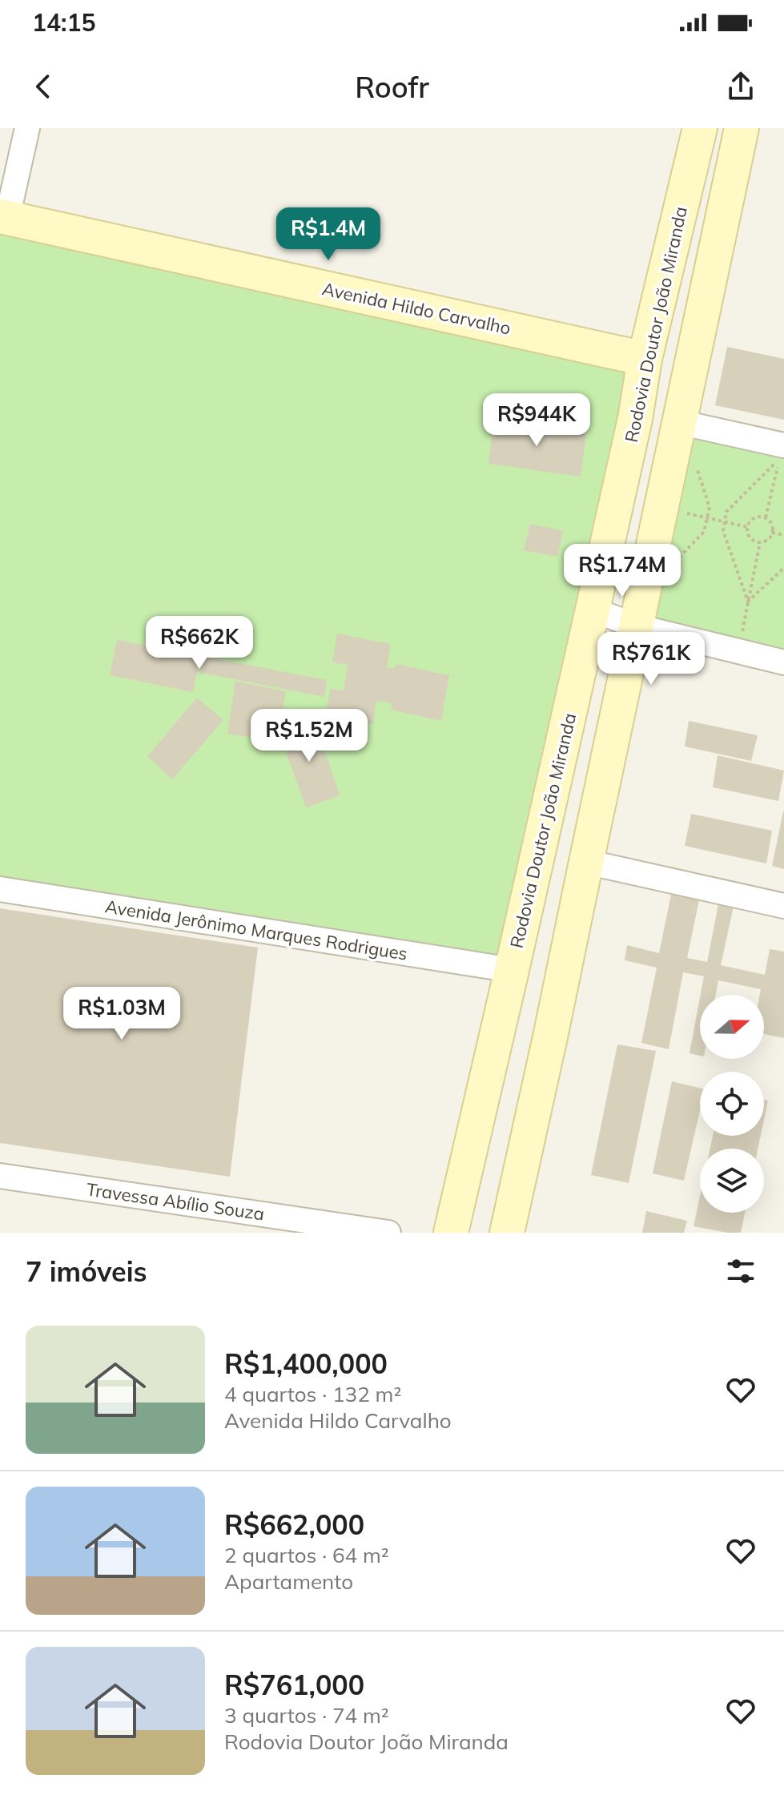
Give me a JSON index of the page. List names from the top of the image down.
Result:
{
  "streets": {
    "main road": ["Avenida Hildo Carvalho", "Rodovia Doutor João Miranda"],
    "street": ["Avenida Jerônimo Marques Rodrigues", "Travessa Abílio Souza"]
  },
  "crossings": [
    ["Avenida Hildo Carvalho", "Rodovia Doutor João Miranda"],
    ["Rodovia Doutor João Miranda", "Avenida Jerônimo Marques Rodrigues"]
  ],
  "north": "right",
  "page": {
    "status": "14:15",
    "header": "Roofr",
    "price": [
      "R$1.4M",
      "R$944K",
      "R$1.74M",
      "R$662K",
      "R$761K",
      "R$1.52M",
      "R$1.03M"
    ],
    "heading": "7 imóveis",
    "list": [
      {
        "name": "R$1,400,000",
        "note": "4 quartos · 132 m² · Avenida Hildo Carvalho"
      },
      {
        "name": "R$662,000",
        "note": "2 quartos · 64 m² · Apartamento"
      },
      {
        "name": "R$761,000",
        "note": "3 quartos · 74 m² · Rodovia Doutor João Miranda"
      }
    ]
  }
}
